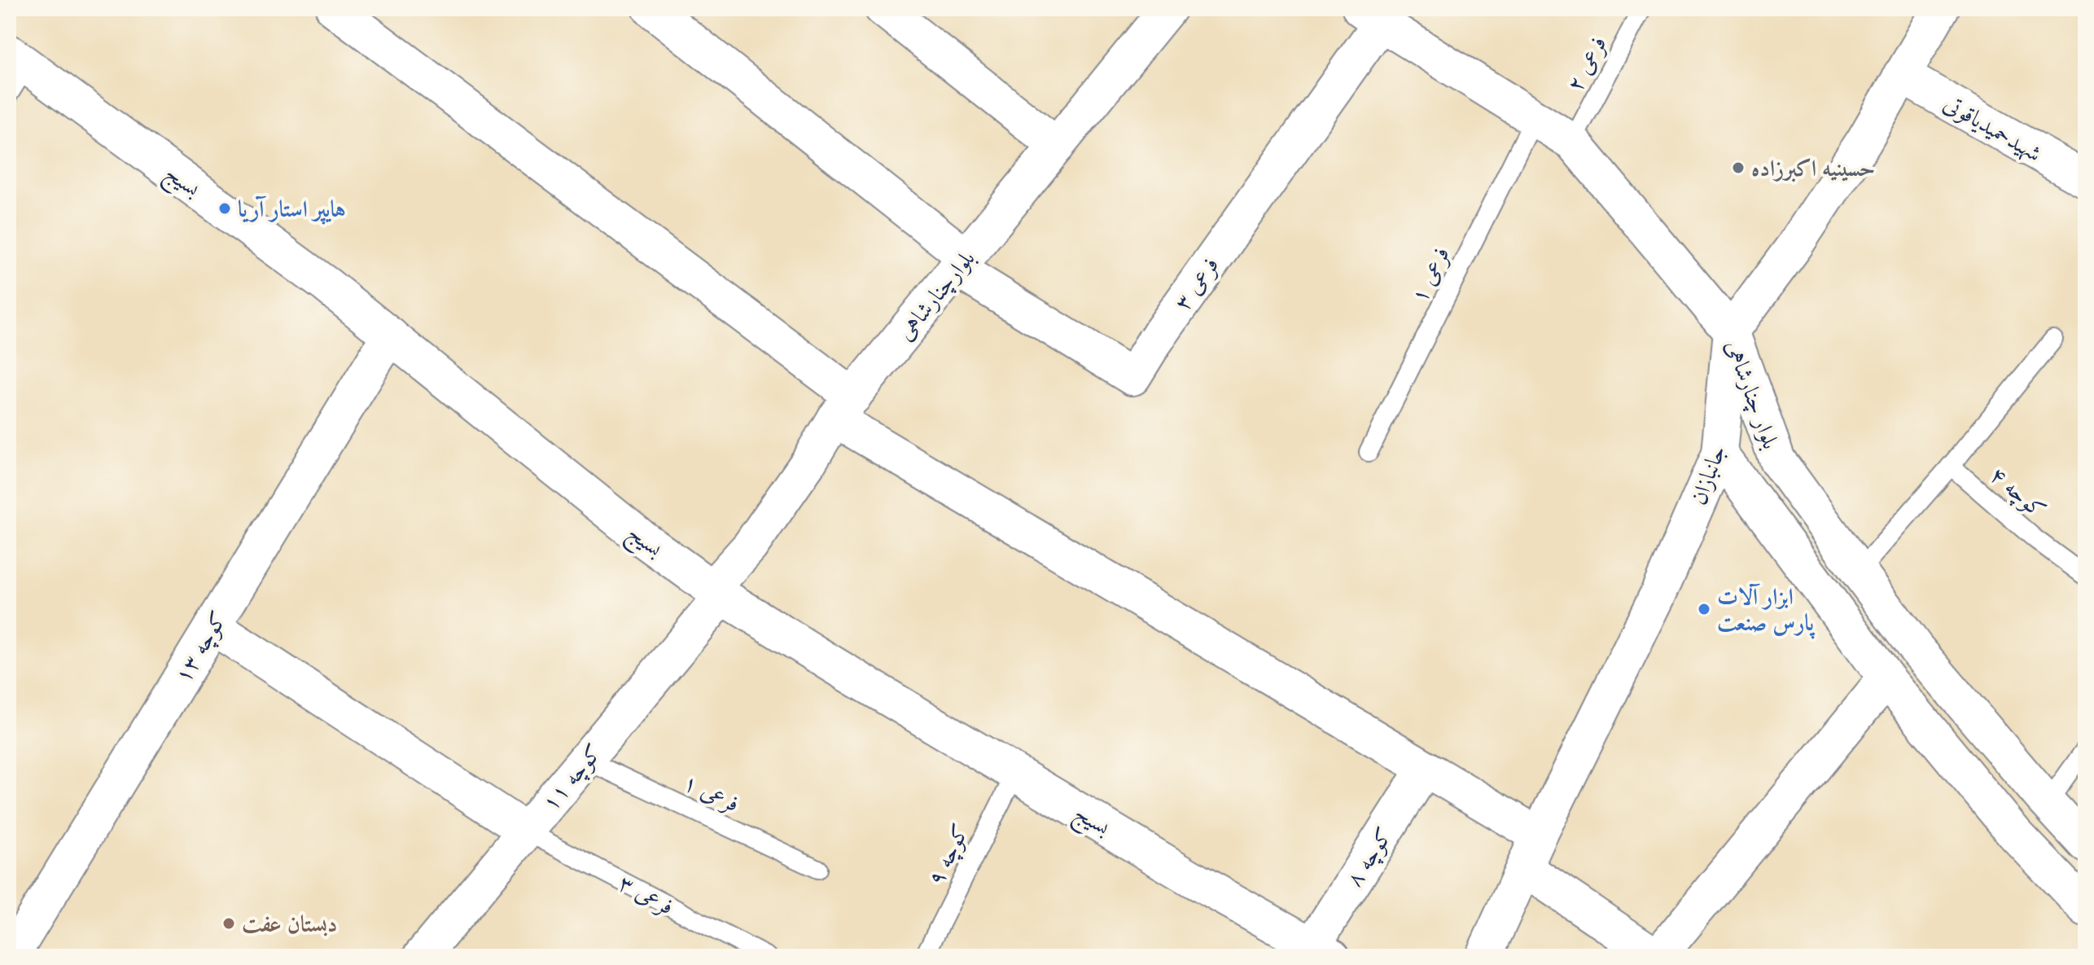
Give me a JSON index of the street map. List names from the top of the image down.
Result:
{
  "streets": {
    "street": [
      "شهیدحمیدیاقوتی",
      "بسیج",
      "فرعی ۳",
      "بلوارچنارشاهی",
      "بلوار چنارشاهی",
      "جانبازان",
      "کوچه ۱۳",
      "کوچه ۱۱",
      "کوچه ۸"
    ],
    "lane": [
      "فرعی ۲",
      "فرعی ۱",
      "کوچه ۴",
      "کوچه ۹"
    ]
  },
  "crossings": [
    ["فرعی ۲", "بلوار چنارشاهی"],
    ["بسیج", "بلوارچنارشاهی"],
    ["بسیج", "کوچه ۱۳"],
    ["بسیج", "کوچه ۱۱"],
    ["بسیج", "کوچه ۹"],
    ["بسیج", "کوچه ۸"],
    ["فرعی ۱", "بلوار چنارشاهی"],
    ["فرعی ۱", "کوچه ۱۱"],
    ["فرعی ۳", "بلوارچنارشاهی"],
    ["فرعی ۳", "بلوار چنارشاهی"],
    ["فرعی ۳", "کوچه ۱۱"],
    ["بلوارچنارشاهی", "کوچه ۱۱"],
    ["بلوار چنارشاهی", "جانبازان"]
  ],
  "places": [
    "حسینیه اکبرزاده",
    "هایپر استار آریا",
    "ابزار آلات پارس صنعت",
    "دبستان عفت"
  ]
}
